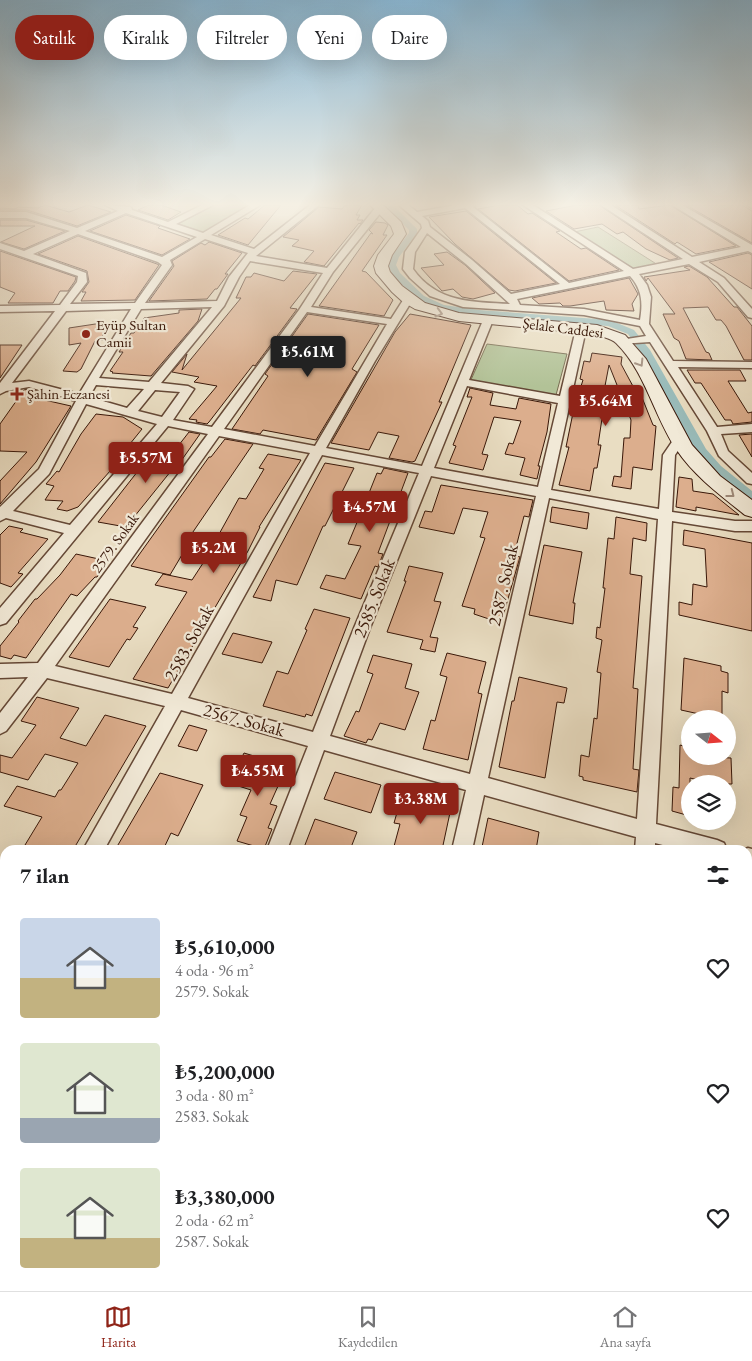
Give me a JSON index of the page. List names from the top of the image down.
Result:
{
  "streets": {
    "street": [
      "Şelale Caddesi",
      "2579. Sokak",
      "2587. Sokak",
      "2585. Sokak",
      "2583. Sokak",
      "2567. Sokak"
    ]
  },
  "crossings": [
    ["Şelale Caddesi", "2587. Sokak"],
    ["Şelale Caddesi", "2585. Sokak"],
    ["Şelale Caddesi", "2583. Sokak"],
    ["2579. Sokak", "2567. Sokak"],
    ["2587. Sokak", "2567. Sokak"],
    ["2585. Sokak", "2567. Sokak"],
    ["2583. Sokak", "2567. Sokak"]
  ],
  "places": {
    "other": ["Eyüp Sultan Camii"],
    "health": ["Şahin Eczanesi"]
  },
  "north": "right",
  "page": {
    "chip": [
      "Satılık",
      "Kiralık",
      "Filtreler",
      "Yeni",
      "Daire"
    ],
    "price": [
      "₺5.61M",
      "₺5.64M",
      "₺5.57M",
      "₺4.57M",
      "₺5.2M",
      "₺4.55M",
      "₺3.38M"
    ],
    "heading": "7 ilan",
    "list": [
      {
        "name": "₺5,610,000",
        "note": "4 oda · 96 m² · 2579. Sokak"
      },
      {
        "name": "₺5,200,000",
        "note": "3 oda · 80 m² · 2583. Sokak"
      },
      {
        "name": "₺3,380,000",
        "note": "2 oda · 62 m² · 2587. Sokak"
      }
    ],
    "tabs": ["Harita", "Kaydedilen", "Ana sayfa"]
  }
}
